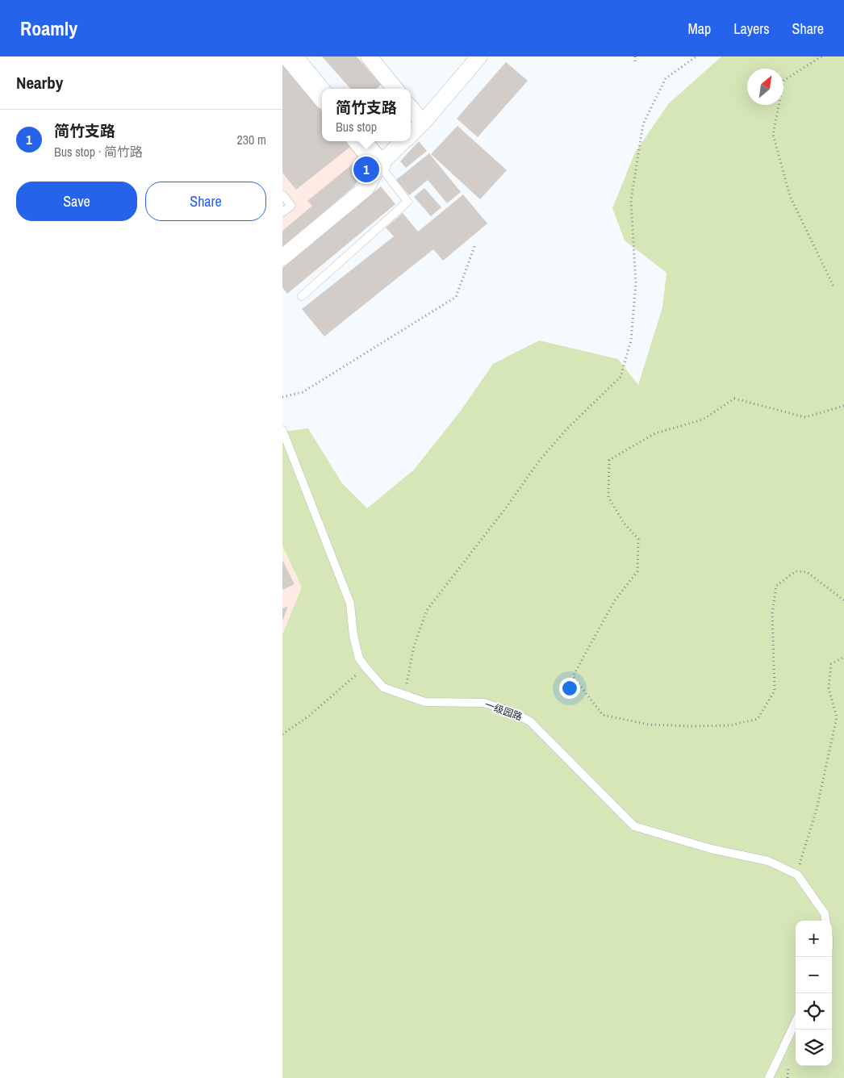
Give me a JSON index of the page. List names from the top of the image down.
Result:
{
  "streets": {
    "lane": ["一级园路"]
  },
  "north": "top right",
  "page": {
    "header": "Roamly",
    "nav": ["Map", "Layers", "Share"],
    "heading": "Nearby",
    "popup": ["简竹支路", "Bus stop"],
    "list": [
      {
        "mark": "1",
        "name": "简竹支路",
        "note": "Bus stop · 简竹路",
        "value": "230 m"
      }
    ],
    "pins": "1",
    "buttons": ["Save", "Share"],
    "map_buttons": ["+", "−"]
  }
}
